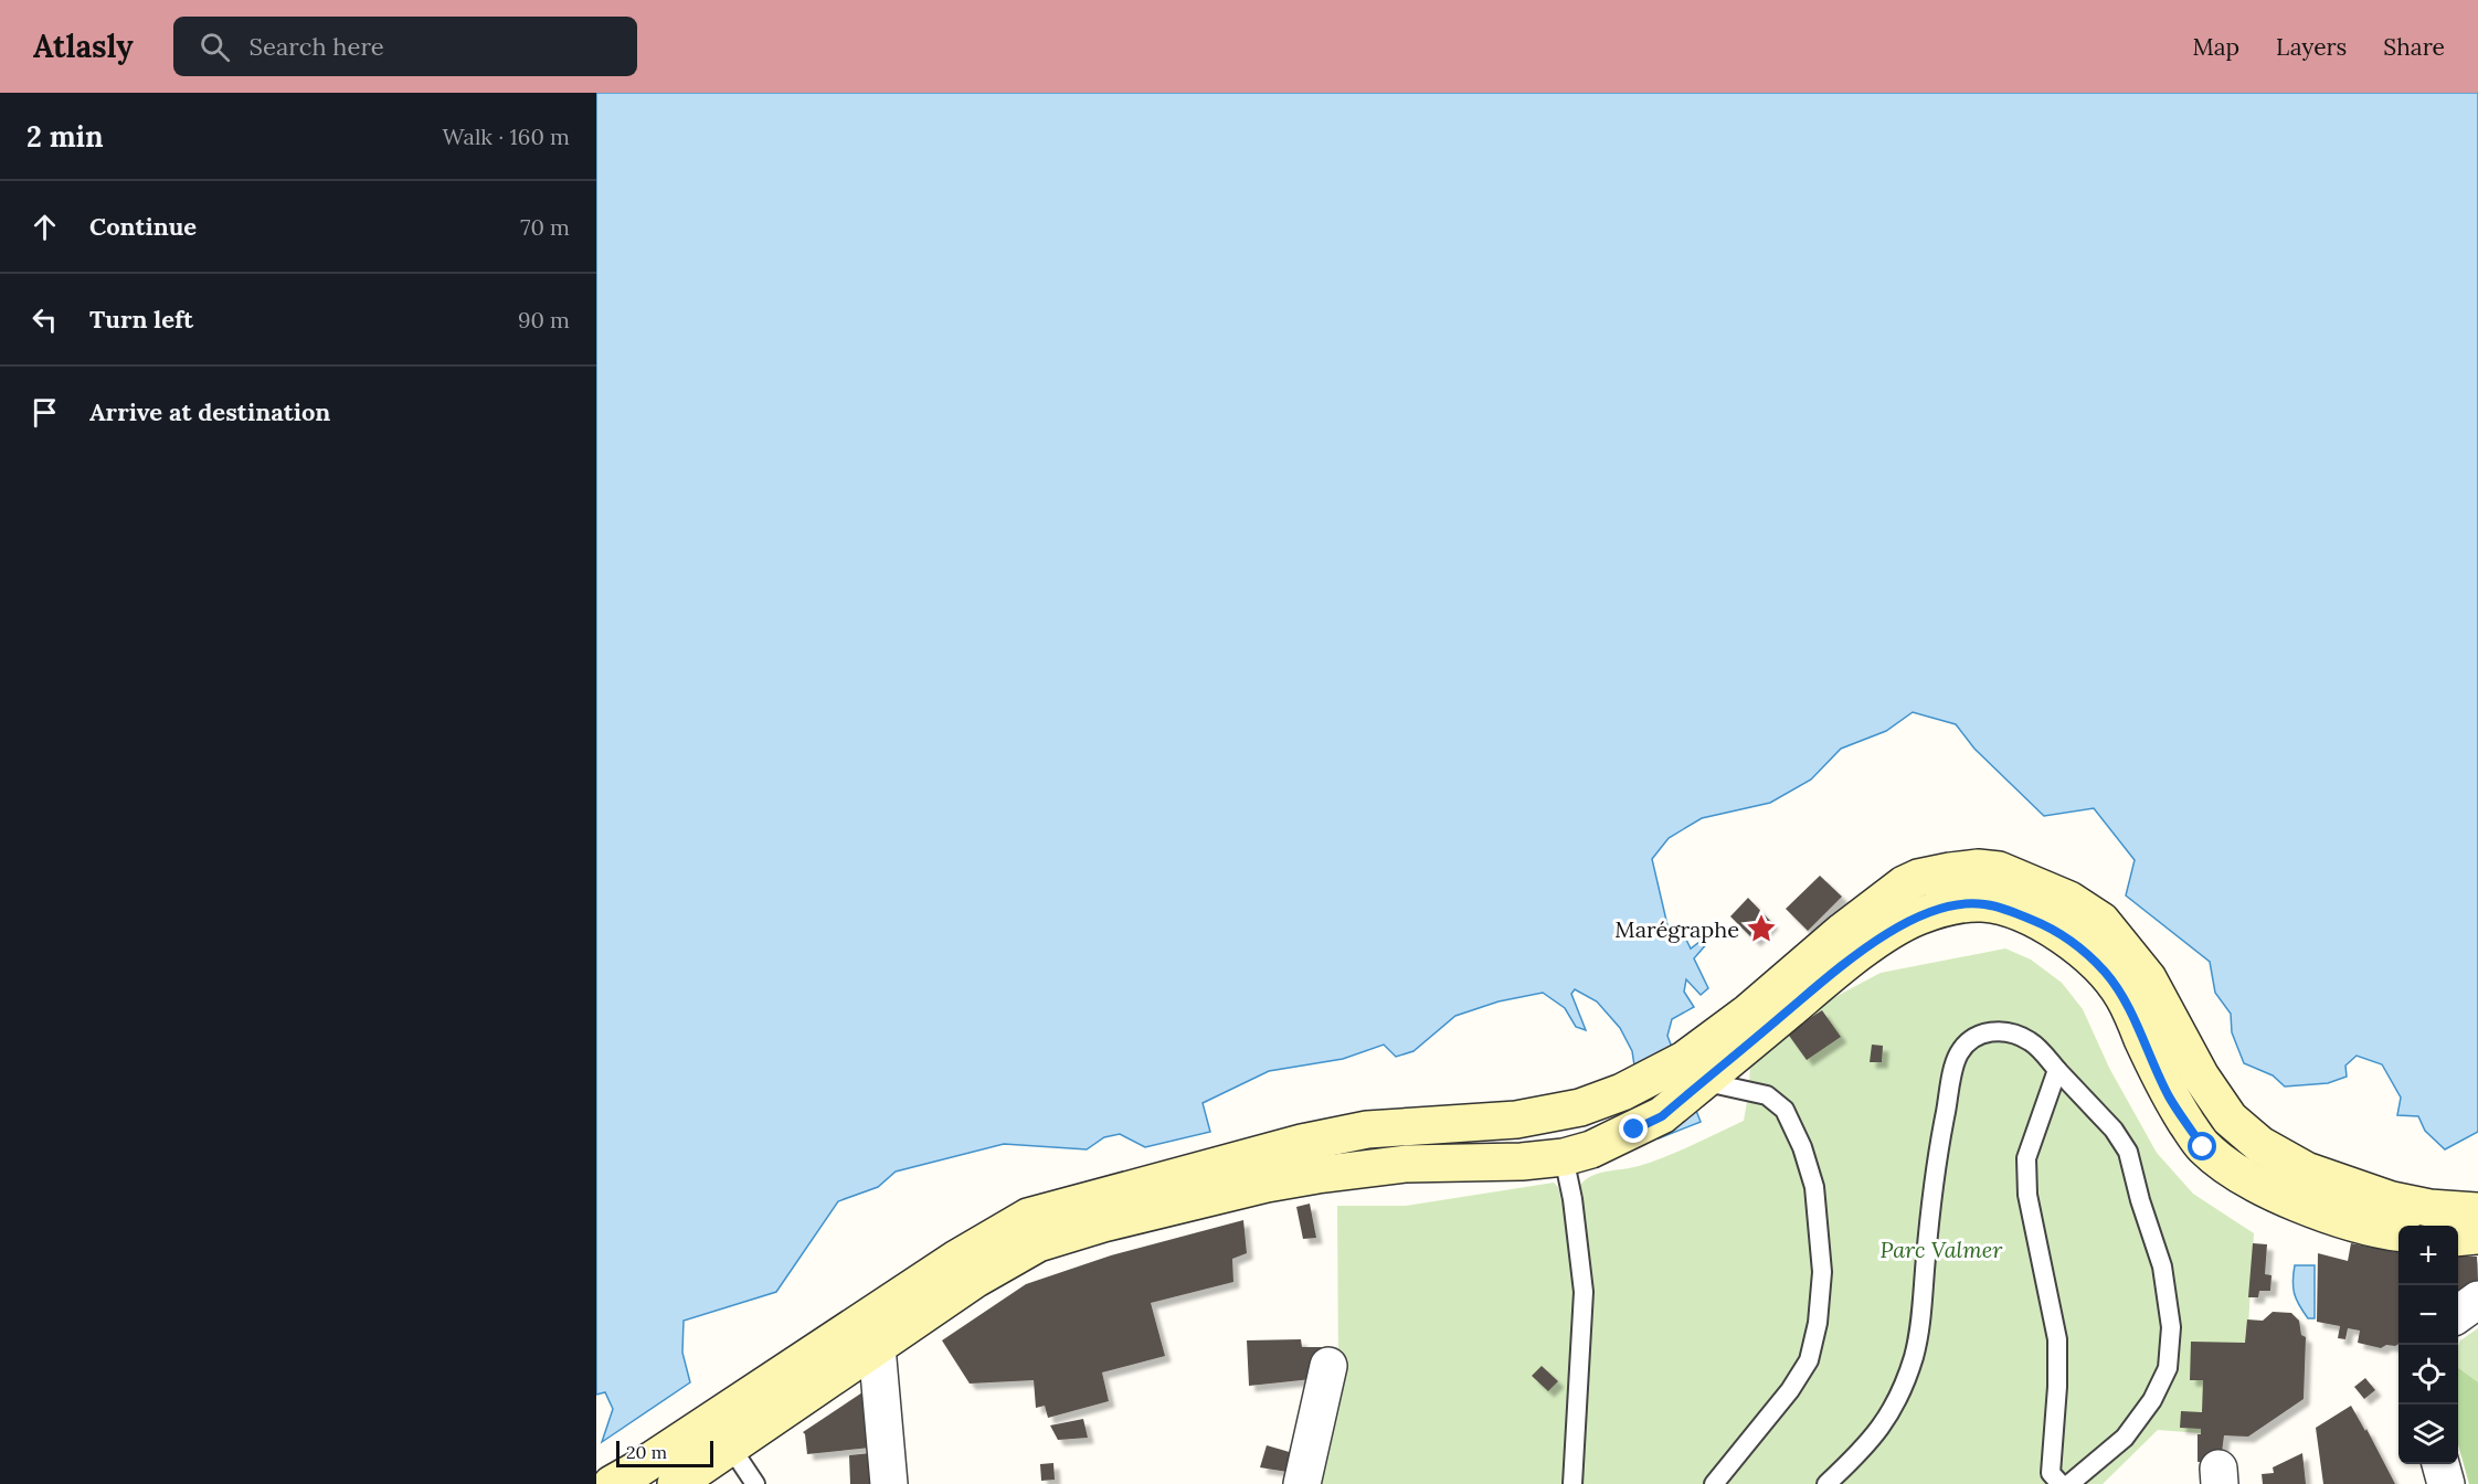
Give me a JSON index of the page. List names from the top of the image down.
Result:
{
  "parks": ["Parc Valmer"],
  "places": {
    "place": ["Marégraphe"]
  },
  "scale_bar": "20 m",
  "page": {
    "header": "Atlasly",
    "search": "Search here",
    "nav": ["Map", "Layers", "Share"],
    "heading": ["2 min", "Walk · 160 m"],
    "list": [
      ["Continue", "70 m"],
      ["Turn left", "90 m"],
      "Arrive at destination"
    ],
    "map_buttons": ["+", "−"],
    "scale": "20 m"
  }
}
